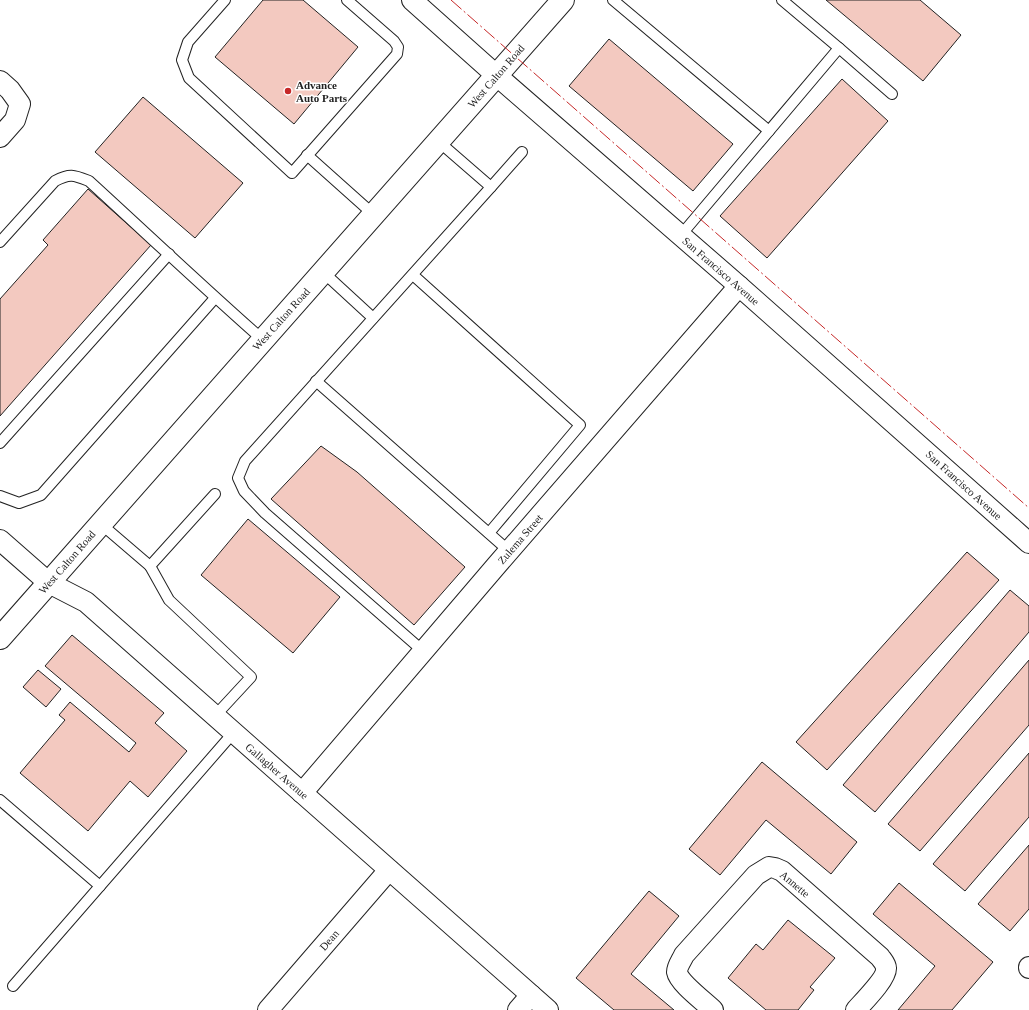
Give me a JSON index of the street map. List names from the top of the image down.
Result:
{
  "streets": {
    "main road": ["West Calton Road"],
    "street": [
      "San Francisco Avenue",
      "Zulema Street",
      "Gallagher Avenue",
      "Annette",
      "Dean"
    ]
  },
  "crossings": [
    ["West Calton Road", "San Francisco Avenue"],
    ["West Calton Road", "Gallagher Avenue"],
    ["San Francisco Avenue", "Zulema Street"],
    ["Zulema Street", "Gallagher Avenue"],
    ["Gallagher Avenue", "Dean"]
  ],
  "places": ["Advance Auto Parts"]
}
